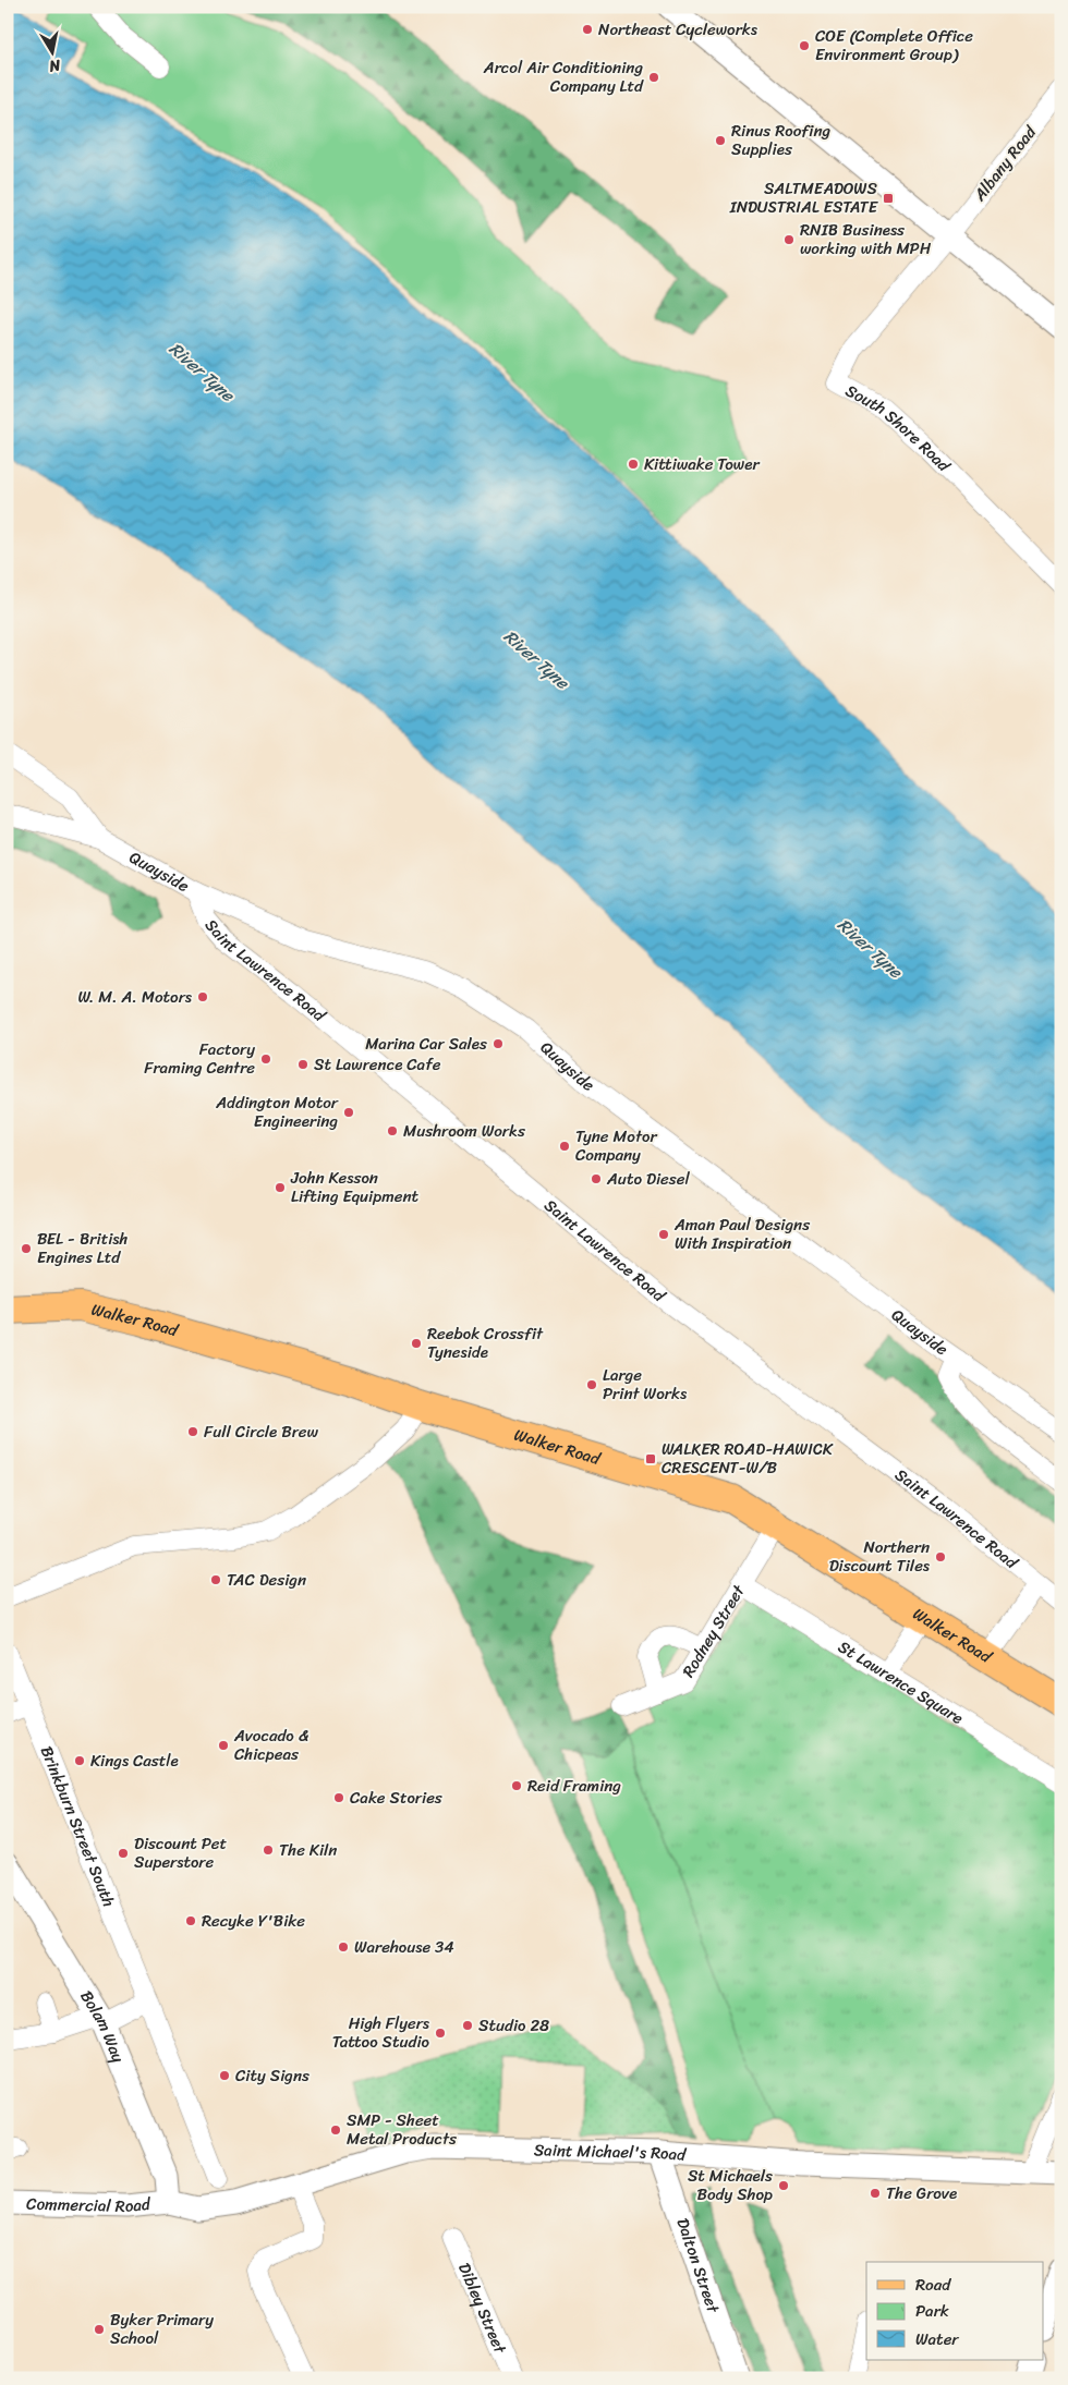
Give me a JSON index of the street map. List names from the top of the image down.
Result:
{
  "streets": {
    "main road": ["Walker Road"],
    "street": [
      "Albany Road",
      "South Shore Road",
      "Quayside",
      "Saint Lawrence Road",
      "Rodney Street",
      "St Lawrence Square",
      "Brinkburn Street South",
      "Bolam Way",
      "Saint Michael's Road",
      "Commercial Road",
      "Dalton Street",
      "Dibley Street"
    ]
  },
  "crossings": [
    ["Albany Road", "South Shore Road"],
    ["Quayside", "Saint Lawrence Road"],
    ["Walker Road", "Rodney Street"],
    ["Rodney Street", "St Lawrence Square"],
    ["Bolam Way", "Saint Michael's Road"],
    ["Bolam Way", "Commercial Road"],
    ["Saint Michael's Road", "Commercial Road"],
    ["Saint Michael's Road", "Dalton Street"]
  ],
  "water": ["River Tyne"],
  "places": {
    "other": [
      "Northeast Cycleworks",
      "COE (Complete Office Environment Group)",
      "Arcol Air Conditioning Company Ltd",
      "Rinus Roofing Supplies",
      "RNIB Business working with MPH",
      "Kittiwake Tower",
      "W. M. A. Motors",
      "Marina Car Sales",
      "Factory Framing Centre",
      "St Lawrence Cafe",
      "Addington Motor Engineering",
      "Mushroom Works",
      "Tyne Motor Company",
      "Auto Diesel",
      "John Kesson Lifting Equipment",
      "Aman Paul Designs With Inspiration",
      "BEL - British Engines Ltd",
      "Reebok Crossfit Tyneside",
      "Large Print Works",
      "Full Circle Brew",
      "Northern Discount Tiles",
      "TAC Design",
      "Avocado & Chicpeas",
      "Kings Castle",
      "Reid Framing",
      "Cake Stories",
      "The Kiln",
      "Discount Pet Superstore",
      "Recyke Y'Bike",
      "Warehouse 34",
      "Studio 28",
      "High Flyers Tattoo Studio",
      "City Signs",
      "SMP - Sheet Metal Products",
      "St Michaels Body Shop",
      "The Grove",
      "Byker Primary School"
    ],
    "transit": ["SALTMEADOWS INDUSTRIAL ESTATE", "WALKER ROAD-HAWICK CRESCENT-W/B"]
  },
  "legend": ["Road", "Park", "Water"],
  "north": "bottom"
}
